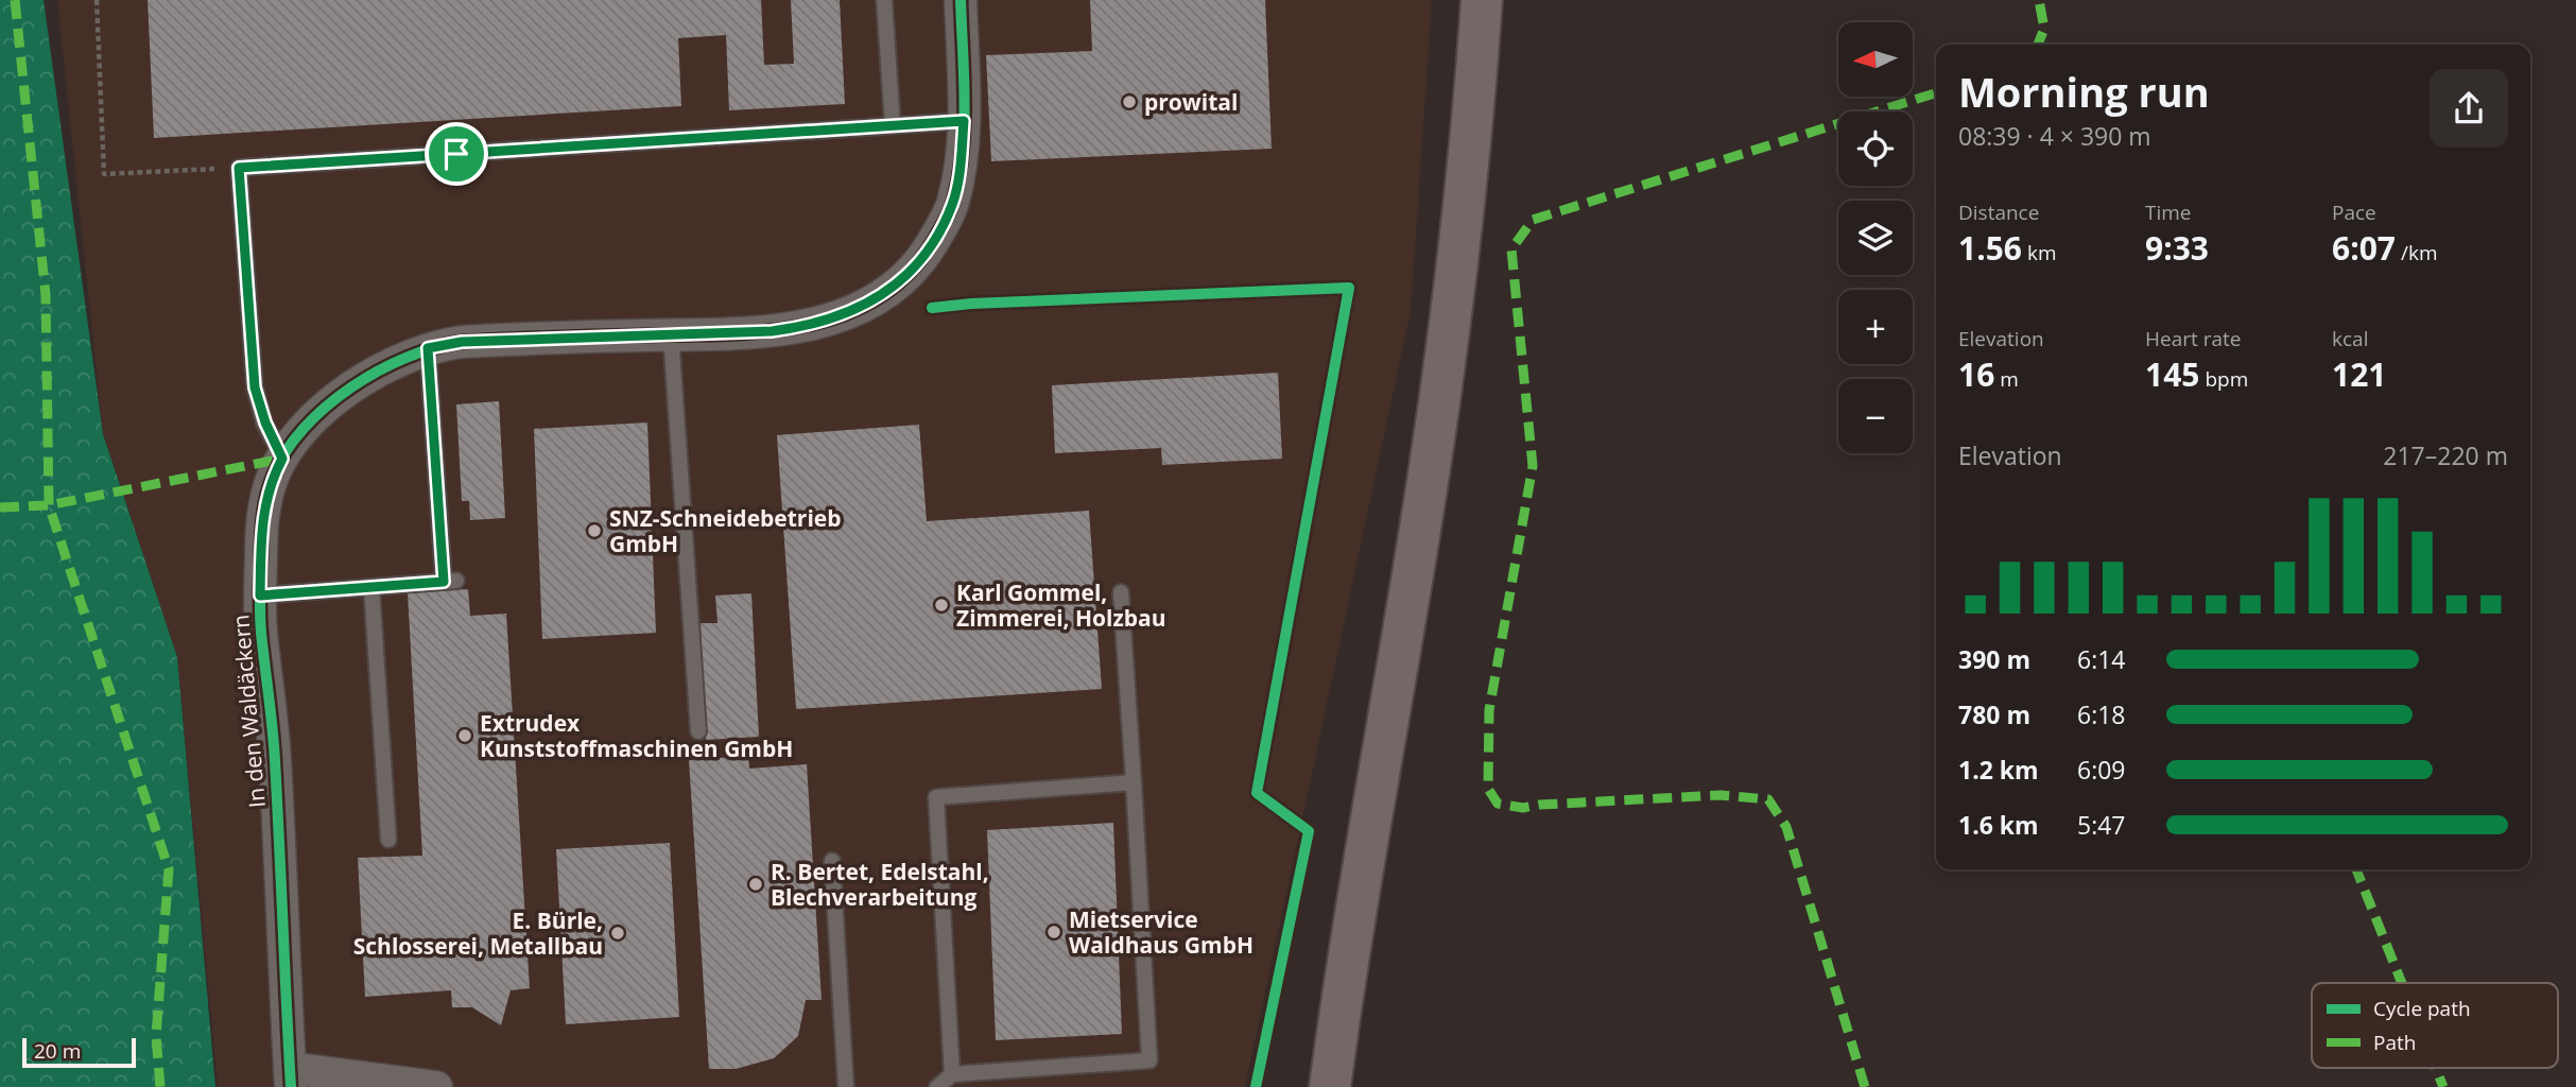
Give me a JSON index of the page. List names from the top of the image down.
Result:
{
  "streets": {
    "street": ["In den Waldäckern"]
  },
  "places": [
    "prowital",
    "SNZ-Schneidebetrieb GmbH",
    "Karl Gommel, Zimmerei, Holzbau",
    "Extrudex Kunststoffmaschinen GmbH",
    "R. Bertet, Edelstahl, Blechverarbeitung",
    "Mietservice Waldhaus GmbH",
    "E. Bürle, Schlosserei, Metallbau"
  ],
  "legend": ["Cycle path", "Path"],
  "scale_bar": "20 m",
  "north": "left",
  "page": {
    "map_buttons": ["+", "−"],
    "heading": ["Morning run", "08:39 · 4 × 390 m"],
    "stats": [
      ["Distance", "1.56 km"],
      ["Time", "9:33"],
      ["Pace", "6:07 /km"],
      ["Elevation", "16 m"],
      ["Heart rate", "145 bpm"],
      ["kcal", "121"]
    ],
    "chart": ["Elevation", "217–220 m"],
    "list": [
      {
        "name": "390 m",
        "note": "6:14"
      },
      {
        "name": "780 m",
        "note": "6:18"
      },
      {
        "name": "1.2 km",
        "note": "6:09"
      },
      {
        "name": "1.6 km",
        "note": "5:47"
      }
    ],
    "scale": "20 m"
  }
}
